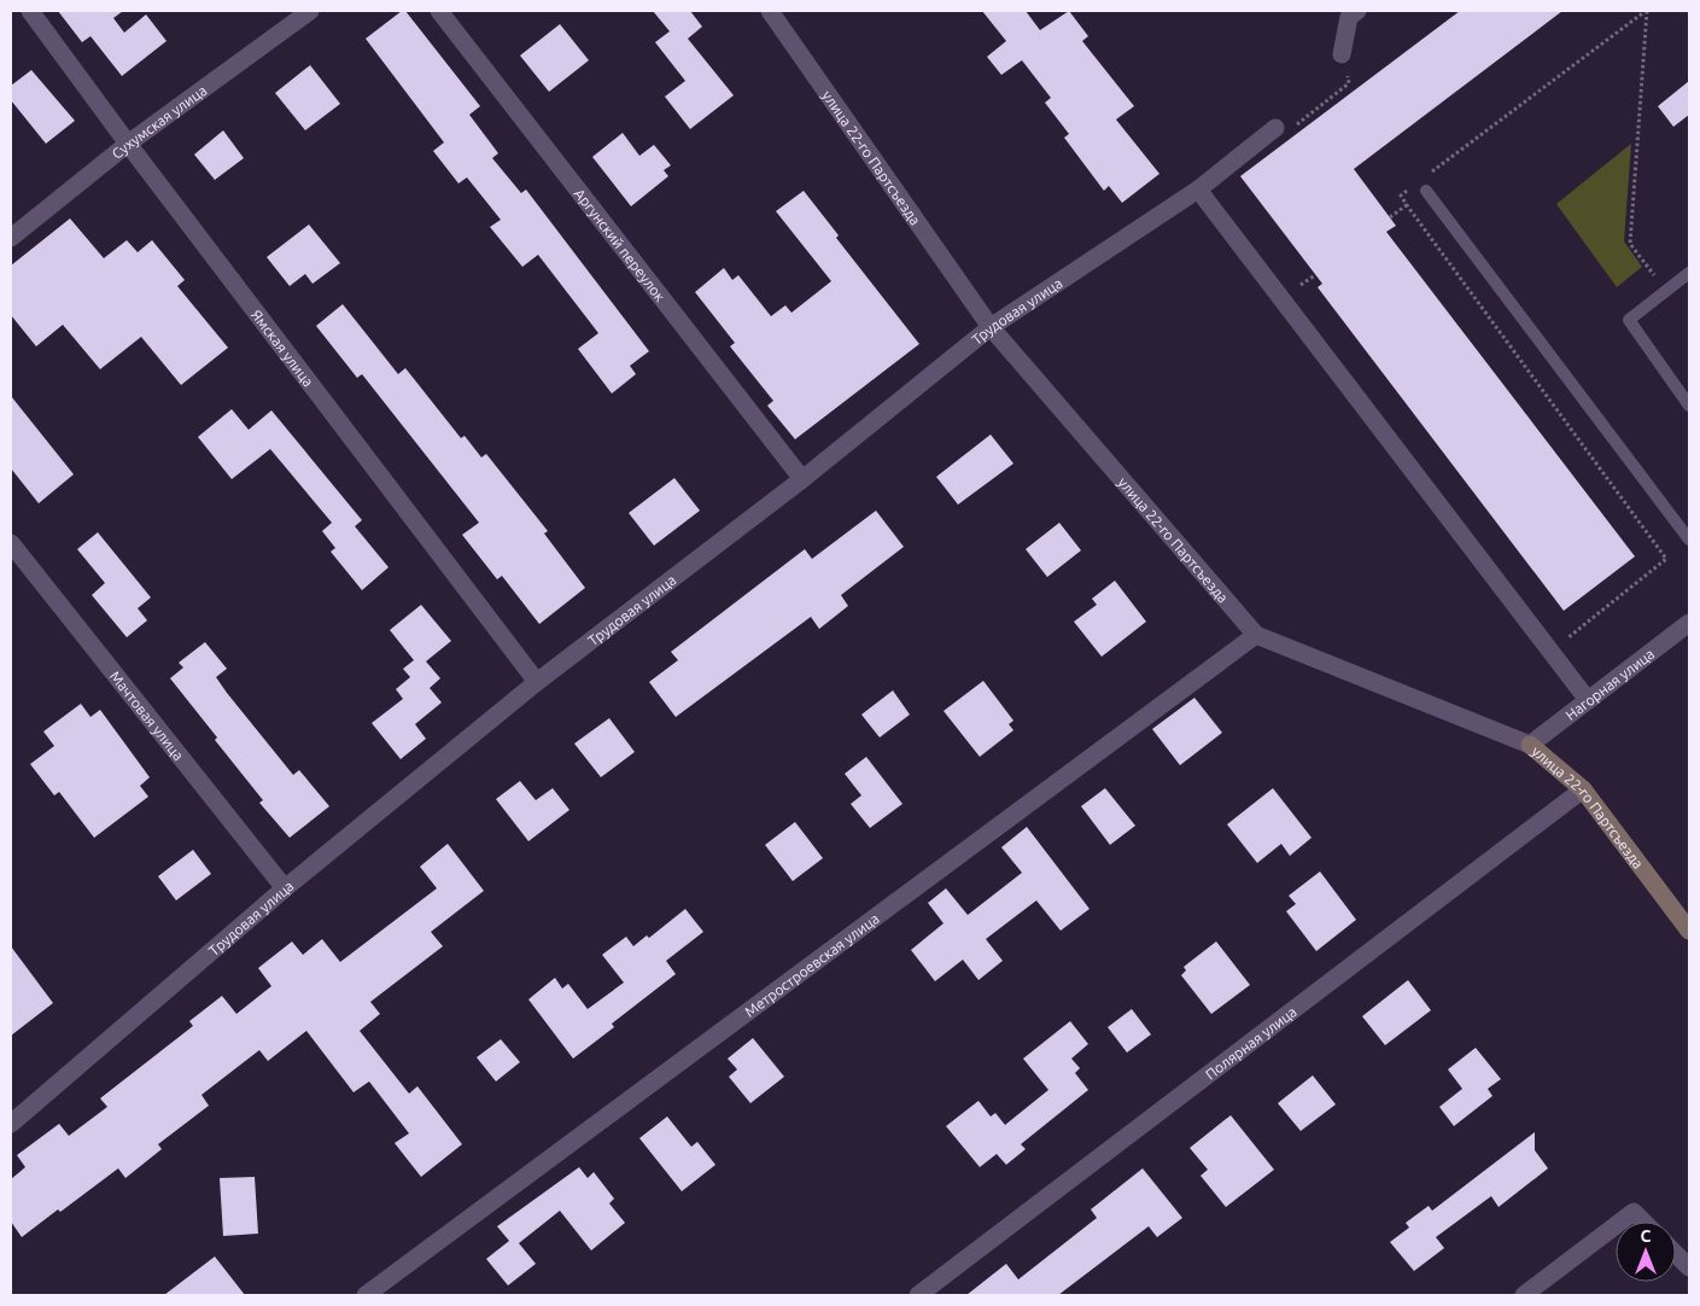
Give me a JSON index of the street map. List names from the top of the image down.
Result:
{
  "streets": {
    "street": [
      "Сухумская улица",
      "улица 22-го Партсъезда",
      "Аргунский переулок",
      "Трудовая улица",
      "Ямская улица",
      "Нагорная улица",
      "Мачтовая улица",
      "Метростроевская улица",
      "Полярная улица"
    ]
  },
  "crossings": [
    ["Сухумская улица", "Ямская улица"],
    ["улица 22-го Партсъезда", "Трудовая улица"],
    ["улица 22-го Партсъезда", "Нагорная улица"],
    ["улица 22-го Партсъезда", "Метростроевская улица"],
    ["улица 22-го Партсъезда", "Полярная улица"],
    ["Аргунский переулок", "Трудовая улица"],
    ["Трудовая улица", "Ямская улица"],
    ["Трудовая улица", "Мачтовая улица"]
  ],
  "north": "top"
}
